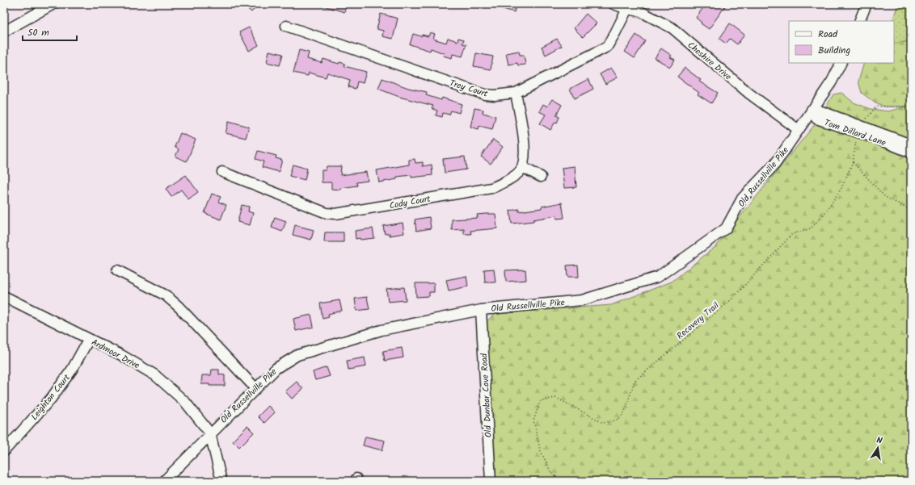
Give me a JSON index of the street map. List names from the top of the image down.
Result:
{
  "streets": {
    "street": [
      "Cheshire Drive",
      "Trey Court",
      "Tom Dillard Lane",
      "Old Russellville Pike",
      "Cody Court",
      "Ardmoor Drive",
      "Old Dunbar Cave Road",
      "Leighton Court"
    ],
    "path": ["Recovery Trail"]
  },
  "crossings": [
    ["Cheshire Drive", "Trey Court"],
    ["Cheshire Drive", "Old Russellville Pike"],
    ["Tom Dillard Lane", "Old Russellville Pike"],
    ["Old Russellville Pike", "Ardmoor Drive"],
    ["Old Russellville Pike", "Old Dunbar Cave Road"],
    ["Ardmoor Drive", "Leighton Court"]
  ],
  "legend": ["Road", "Building"],
  "scale_bar": "50 m",
  "north": "top"
}
